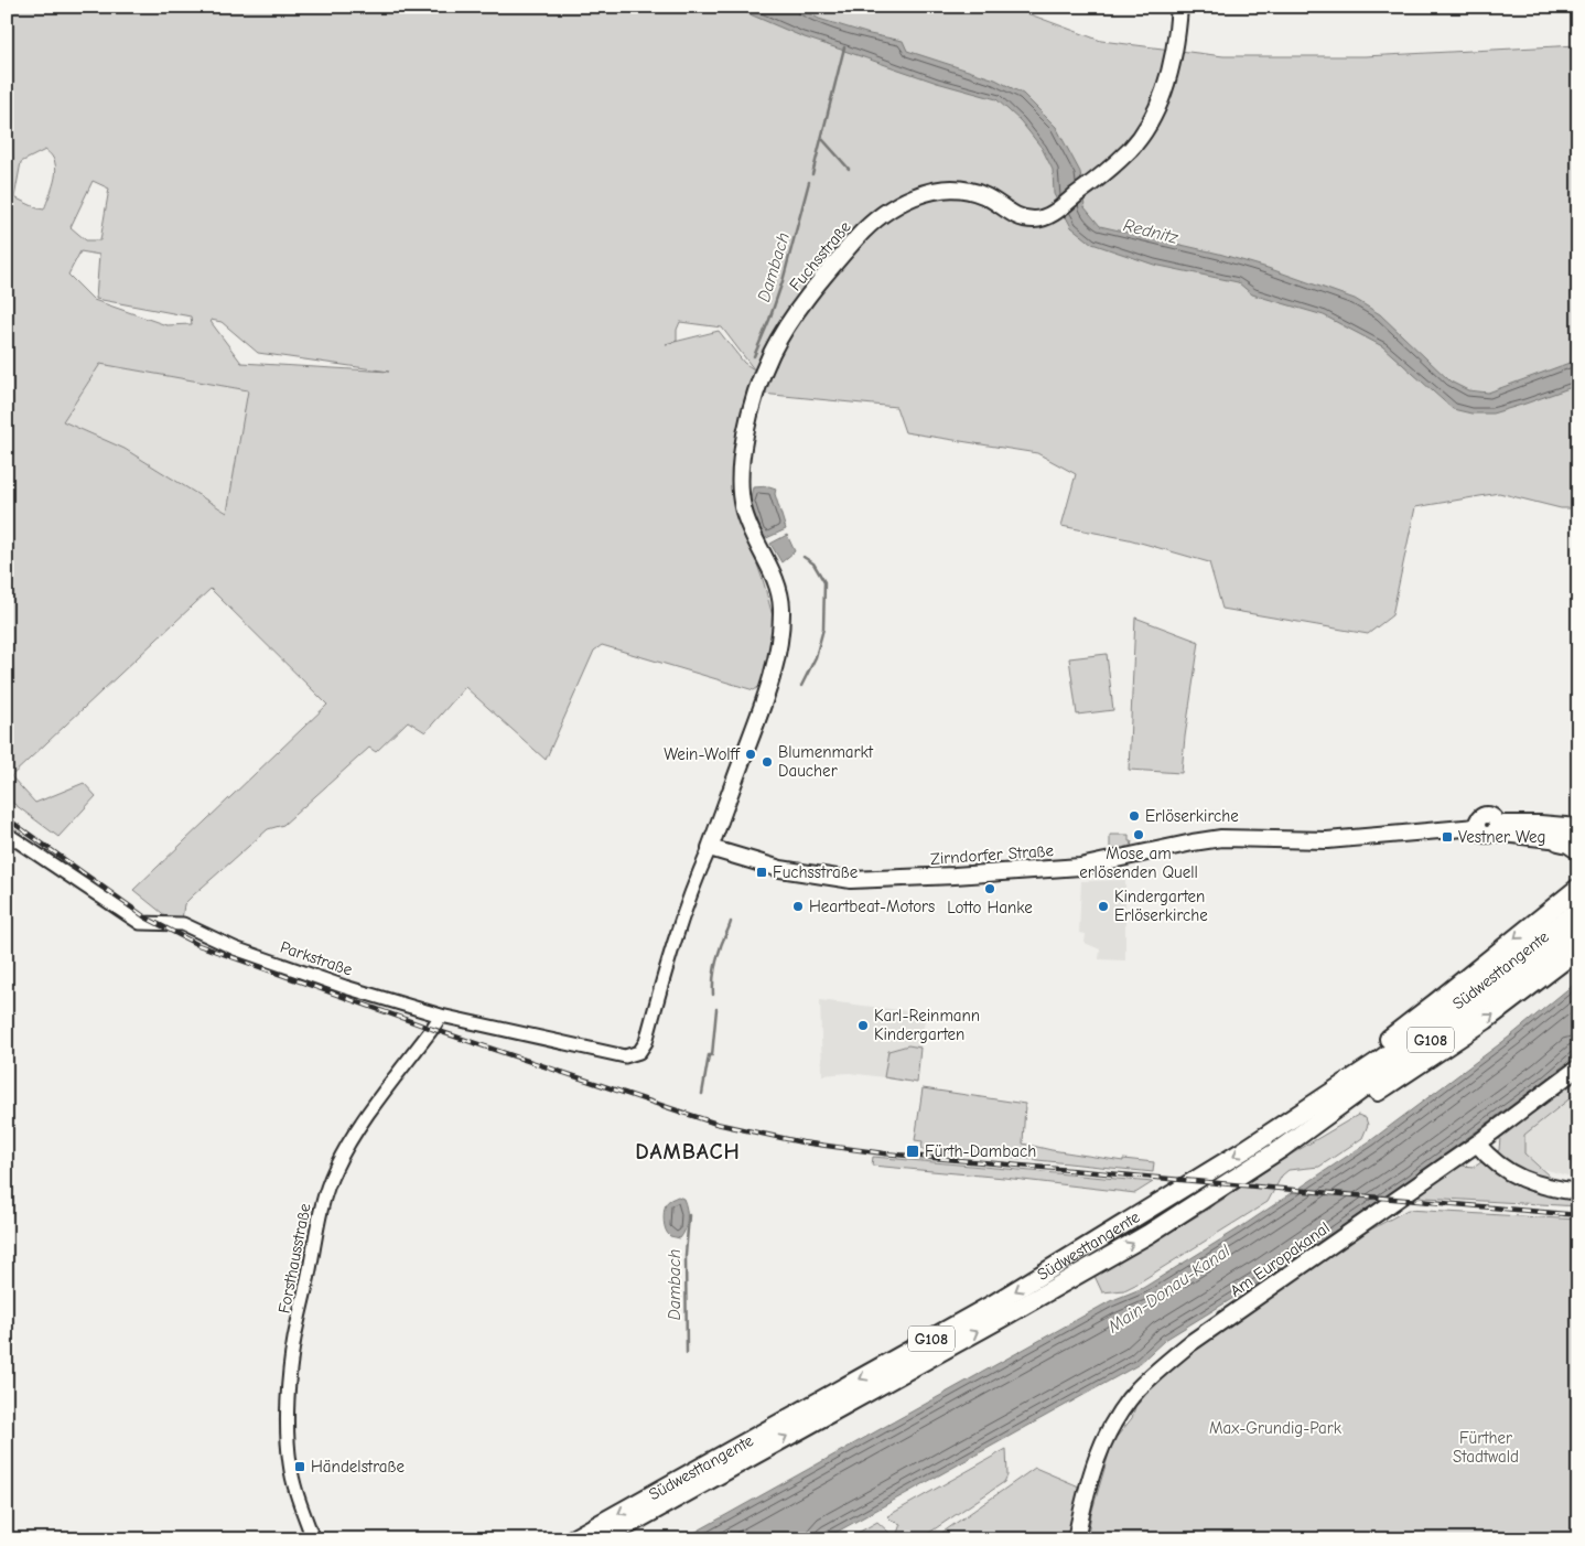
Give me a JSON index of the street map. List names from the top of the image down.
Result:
{
  "streets": {
    "highway": ["Südwesttangente", "G108"],
    "main road": ["Fuchsstraße", "Zirndorfer Straße", "Am Europakanal"],
    "street": ["Parkstraße", "Forsthausstraße"]
  },
  "crossings": [
    ["Fuchsstraße", "Zirndorfer Straße"],
    ["Fuchsstraße", "Parkstraße"],
    ["Parkstraße", "Forsthausstraße"]
  ],
  "districts": ["DAMBACH"],
  "water": ["Rednitz", "Dambach", "Main-Donau-Kanal"],
  "parks": ["Max-Grundig-Park", "Fürther Stadtwald"],
  "places": {
    "other": [
      "Wein-Wolff",
      "Blumenmarkt Daucher",
      "Erlöserkirche",
      "Mose am erlösenden Quell",
      "Lotto Hanke",
      "Heartbeat-Motors",
      "Kindergarten Erlöserkirche",
      "Karl-Reinmann Kindergarten"
    ],
    "transit": [
      "Vestner Weg",
      "Fuchsstraße",
      "Fürth-Dambach",
      "Händelstraße"
    ]
  }
}
